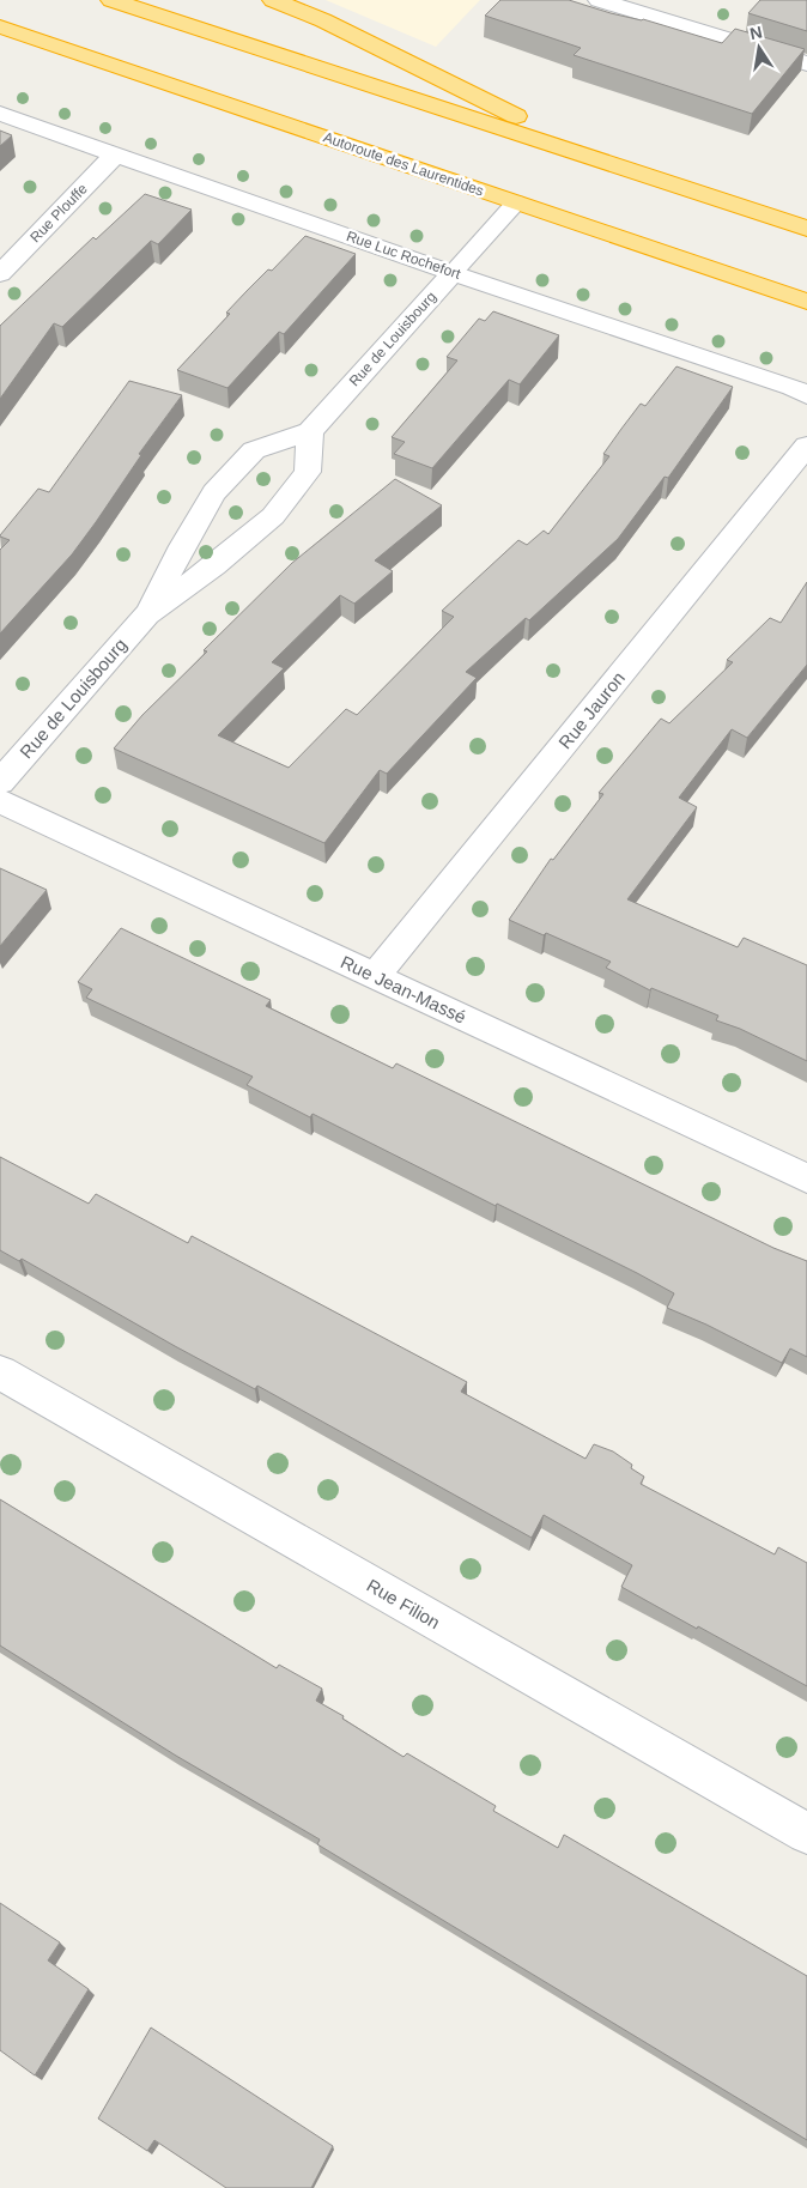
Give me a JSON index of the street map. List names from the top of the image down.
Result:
{
  "streets": {
    "highway": ["Autoroute des Laurentides"],
    "street": [
      "Rue Plouffe",
      "Rue Luc Rochefort",
      "Rue de Louisbourg",
      "Rue Jauron",
      "Rue Jean-Massé",
      "Rue Filion"
    ]
  },
  "crossings": [
    ["Rue Plouffe", "Rue Luc Rochefort"],
    ["Rue Luc Rochefort", "Rue de Louisbourg"],
    ["Rue Jauron", "Rue Jean-Massé"]
  ],
  "north": "top"
}
